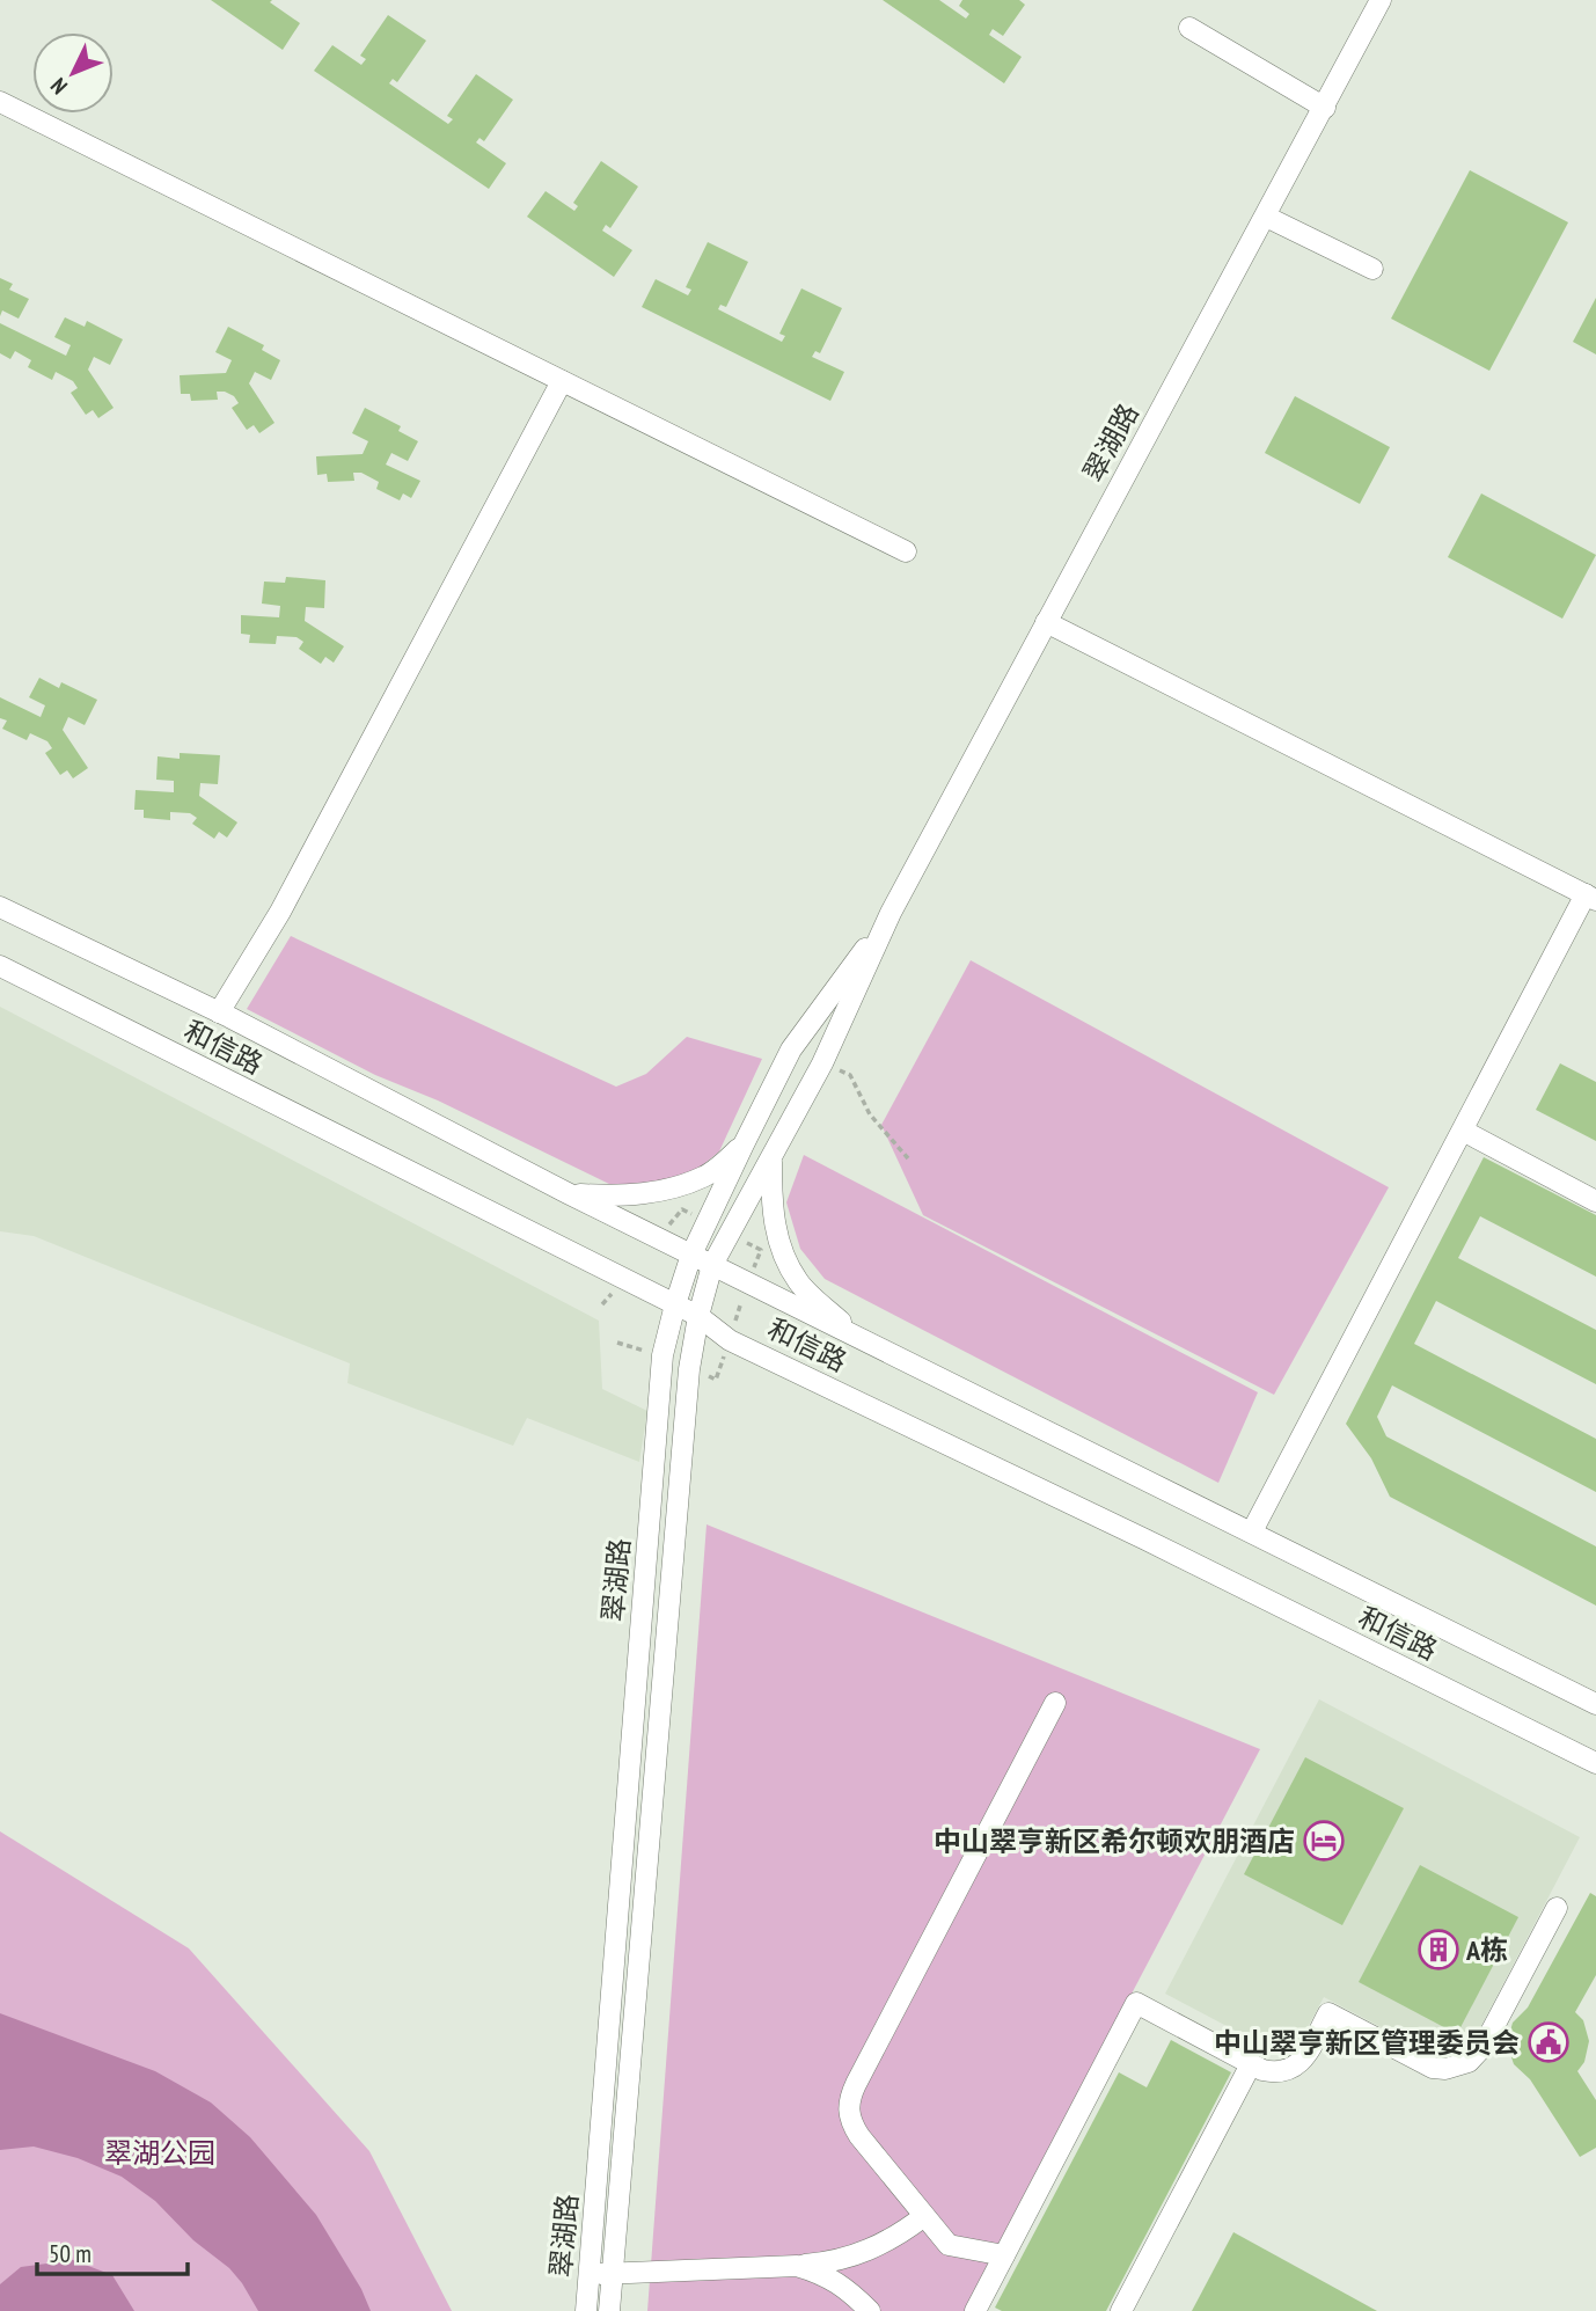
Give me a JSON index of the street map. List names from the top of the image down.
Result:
{
  "streets": {
    "street": ["翠湖路", "和信路"]
  },
  "crossings": [
    ["翠湖路", "和信路"]
  ],
  "parks": ["翠湖公园"],
  "places": {
    "hotel": ["中山翠亨新区希尔顿欢朋酒店"],
    "building": ["A栋"],
    "public building": ["中山翠亨新区管理委员会"]
  },
  "scale_bar": "50 m",
  "north": "bottom left"
}
